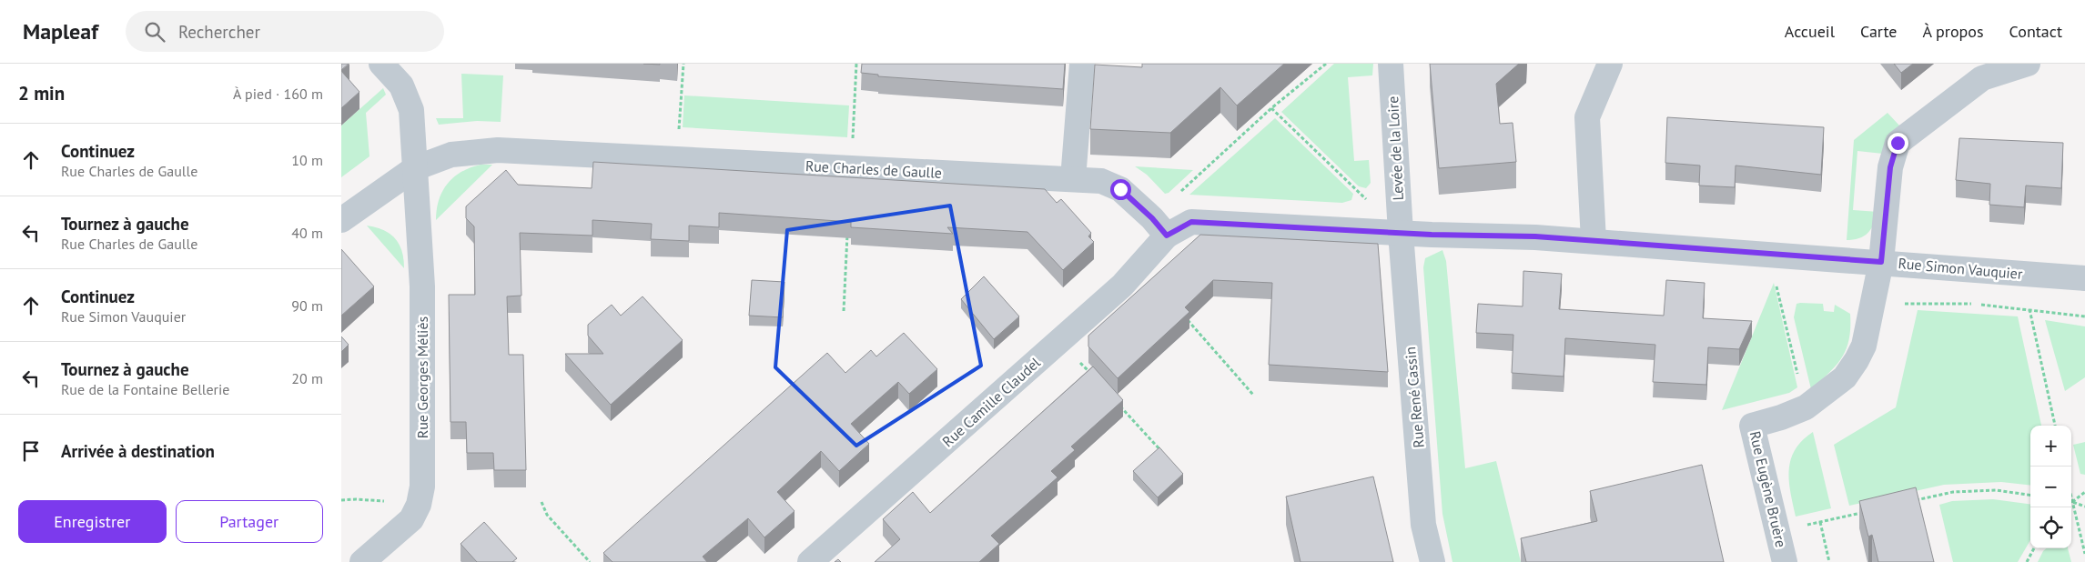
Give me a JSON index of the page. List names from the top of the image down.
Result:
{
  "streets": {
    "street": [
      "Levée de la Loire",
      "Rue Charles de Gaulle",
      "Rue Simon Vauquier",
      "Rue Georges Méliès",
      "Rue René Cassin",
      "Rue Camille Claudel",
      "Rue Eugène Bruère"
    ]
  },
  "crossings": [
    ["Levée de la Loire", "Rue Simon Vauquier"],
    ["Levée de la Loire", "Rue René Cassin"],
    ["Rue Charles de Gaulle", "Rue Georges Méliès"],
    ["Rue Charles de Gaulle", "Rue Camille Claudel"],
    ["Rue Simon Vauquier", "Rue René Cassin"],
    ["Rue Simon Vauquier", "Rue Eugène Bruère"]
  ],
  "page": {
    "header": "Mapleaf",
    "search": "Rechercher",
    "nav": [
      "Accueil",
      "Carte",
      "À propos",
      "Contact"
    ],
    "heading": ["2 min", "À pied · 160 m"],
    "list": [
      ["Continuez", "Rue Charles de Gaulle", "10 m"],
      ["Tournez à gauche", "Rue Charles de Gaulle", "40 m"],
      ["Continuez", "Rue Simon Vauquier", "90 m"],
      ["Tournez à gauche", "Rue de la Fontaine Bellerie", "20 m"],
      "Arrivée à destination"
    ],
    "map_buttons": ["+", "−"],
    "buttons": ["Enregistrer", "Partager"]
  }
}
